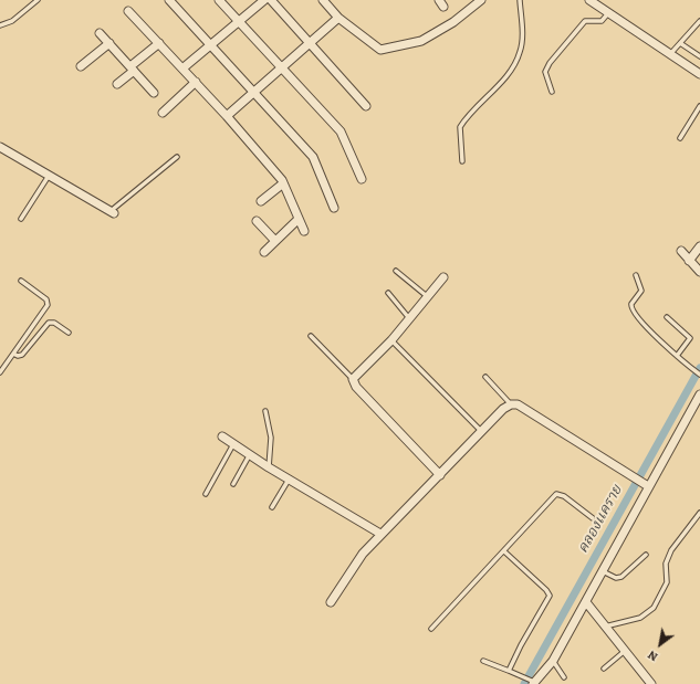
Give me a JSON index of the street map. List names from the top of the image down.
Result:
{
  "water": ["คลองเเคราย"],
  "north": "bottom left"
}
